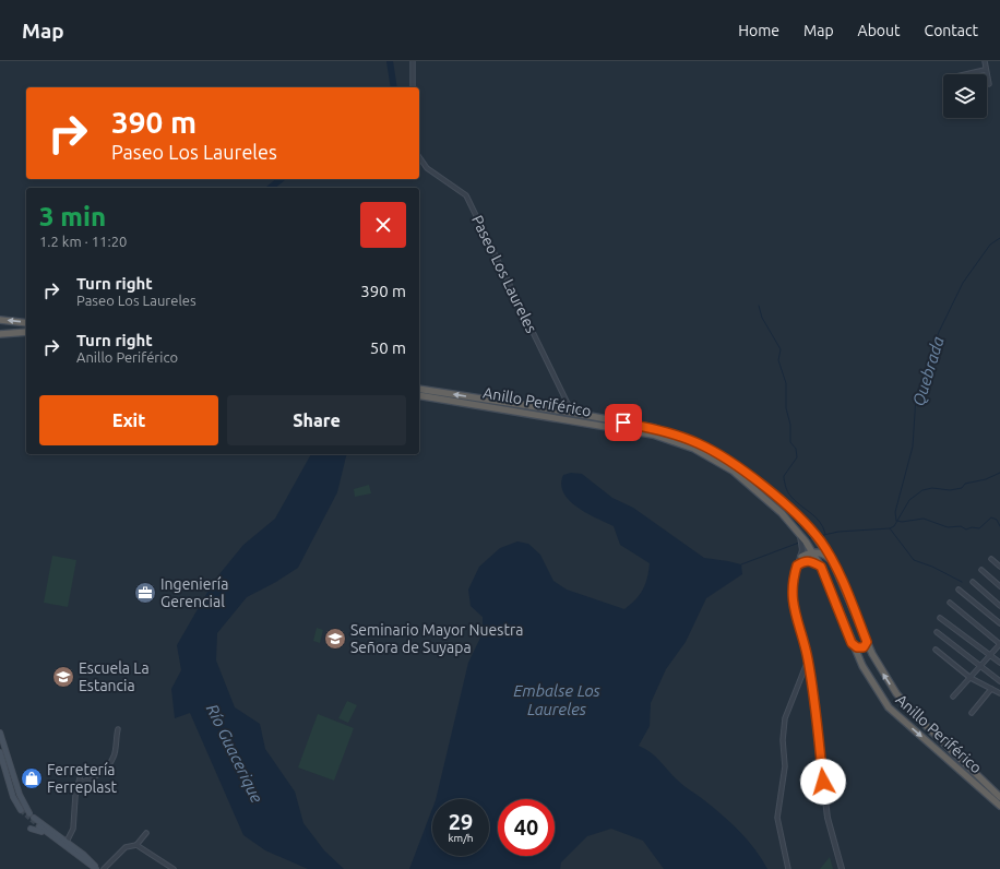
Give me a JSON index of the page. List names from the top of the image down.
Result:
{
  "streets": {
    "highway": ["Anillo Periférico"],
    "street": ["Paseo Los Laureles"]
  },
  "crossings": [
    ["Paseo Los Laureles", "Anillo Periférico"]
  ],
  "water": ["Quebrada", "Embalse Los Laureles", "Río Guacerique"],
  "places": {
    "office": ["Ingeniería Gerencial"],
    "school or university": ["Seminario Mayor Nuestra Señora de Suyapa", "Escuela La Estancia"],
    "shop": ["Ferretería Ferreplast"]
  },
  "page": {
    "header": "Map",
    "nav": [
      "Home",
      "Map",
      "About",
      "Contact"
    ],
    "turn": ["390 m", "Paseo Los Laureles"],
    "heading": ["3 min", "1.2 km · 11:20"],
    "list": [
      {
        "name": "Turn right",
        "note": "Paseo Los Laureles",
        "value": "390 m"
      },
      {
        "name": "Turn right",
        "note": "Anillo Periférico",
        "value": "50 m"
      }
    ],
    "buttons": ["Exit", "Share"],
    "speed": "29 km/h",
    "limit": "40"
  }
}
